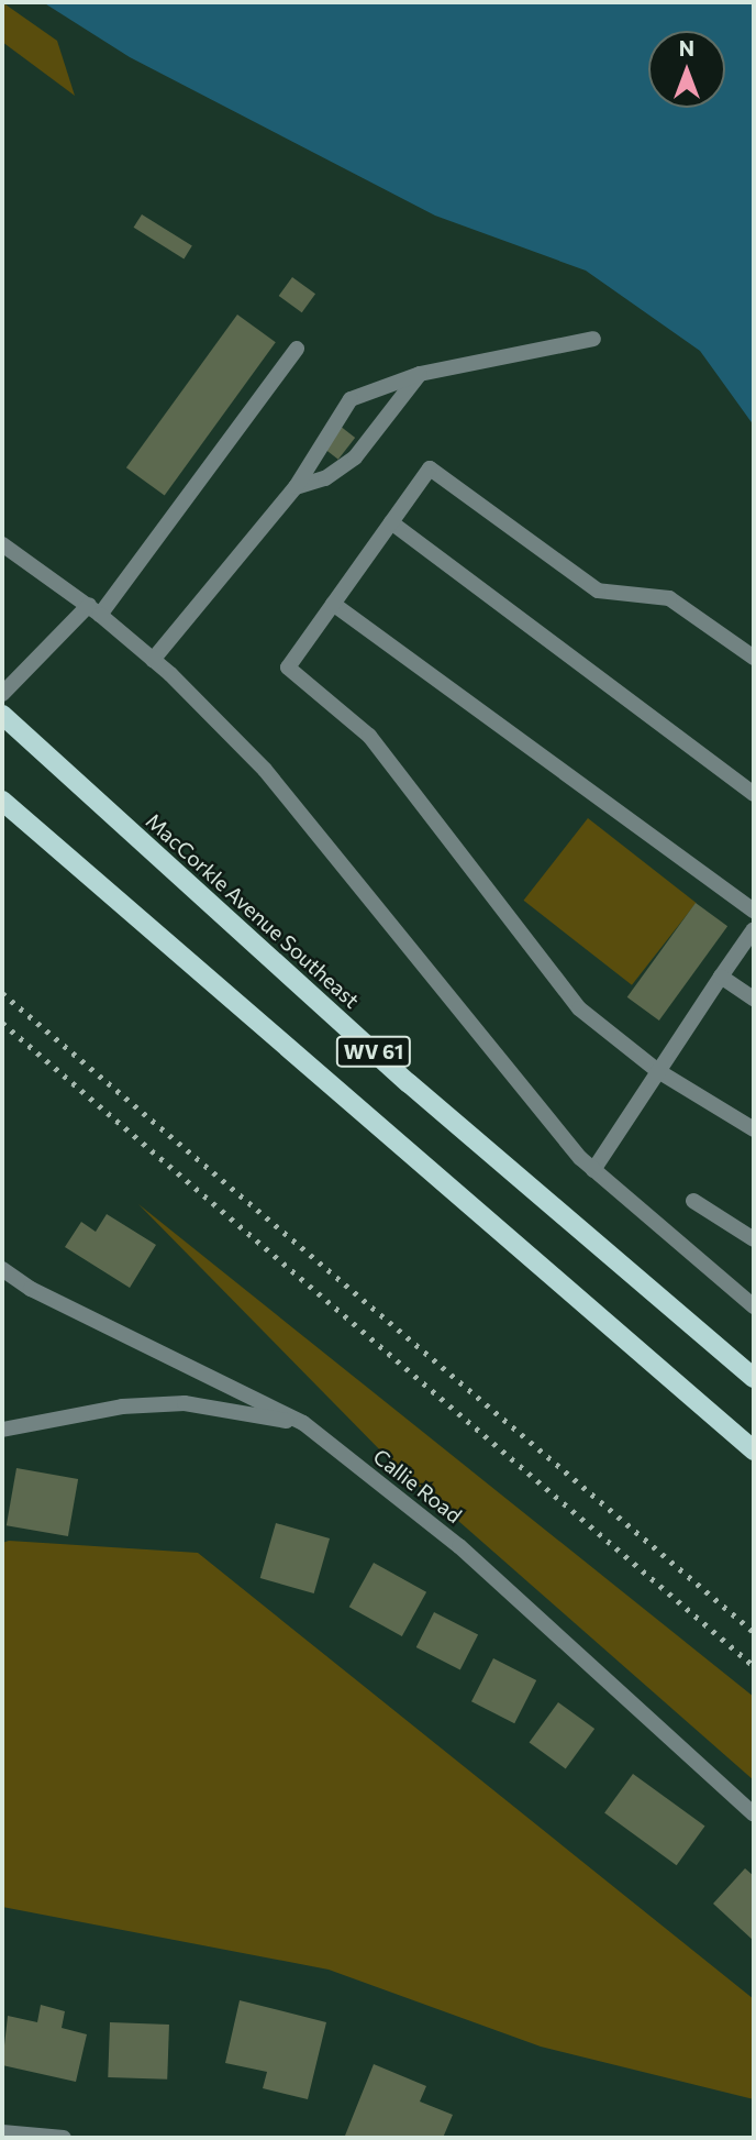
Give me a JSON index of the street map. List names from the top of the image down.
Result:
{
  "streets": {
    "main road": ["MacCorkle Avenue Southeast", "WV 61"],
    "street": ["Callie Road"]
  },
  "north": "top"
}
